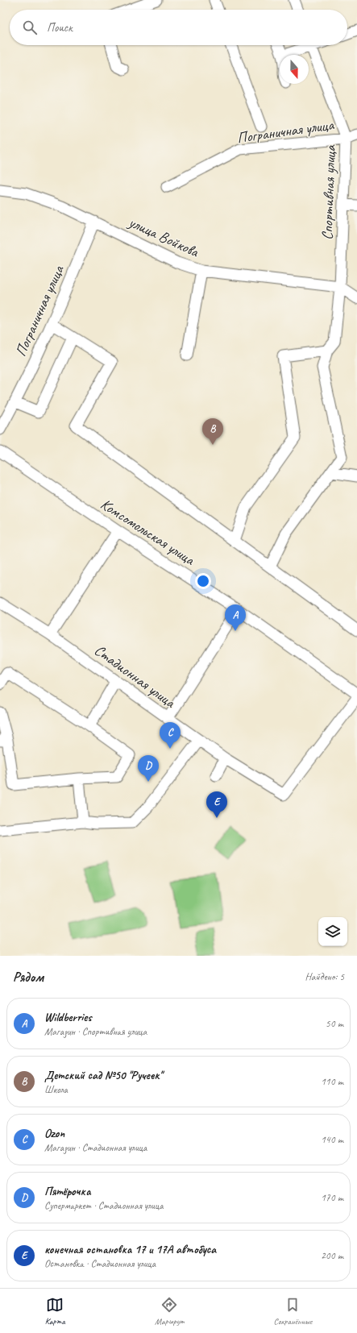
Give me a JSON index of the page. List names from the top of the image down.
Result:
{
  "streets": {
    "street": [
      "Пограничная улица",
      "Спортивная улица",
      "улица Войкова",
      "Комсомольская улица",
      "Стадионная улица"
    ]
  },
  "crossings": [
    ["Пограничная улица", "Спортивная улица"],
    ["Пограничная улица", "улица Войкова"],
    ["Спортивная улица", "улица Войкова"]
  ],
  "north": "bottom",
  "page": {
    "search": "Поиск",
    "pins": [
      "B",
      "A",
      "C",
      "D",
      "E"
    ],
    "heading": ["Рядом", "Найдено: 5"],
    "list": [
      {
        "mark": "A",
        "name": "Wildberries",
        "note": "Магазин · Спортивная улица",
        "value": "50 m"
      },
      {
        "mark": "B",
        "name": "Детский сад №50 \"Ручеек\"",
        "note": "Школа",
        "value": "110 m"
      },
      {
        "mark": "C",
        "name": "Ozon",
        "note": "Магазин · Стадионная улица",
        "value": "140 m"
      },
      {
        "mark": "D",
        "name": "Пятёрочка",
        "note": "Супермаркет · Стадионная улица",
        "value": "170 m"
      },
      {
        "mark": "E",
        "name": "конечная остановка 17 и 17А автобуса",
        "note": "Остановка · Стадионная улица",
        "value": "200 m"
      }
    ],
    "nav": ["Карта", "Маршрут", "Сохранённые"]
  }
}
